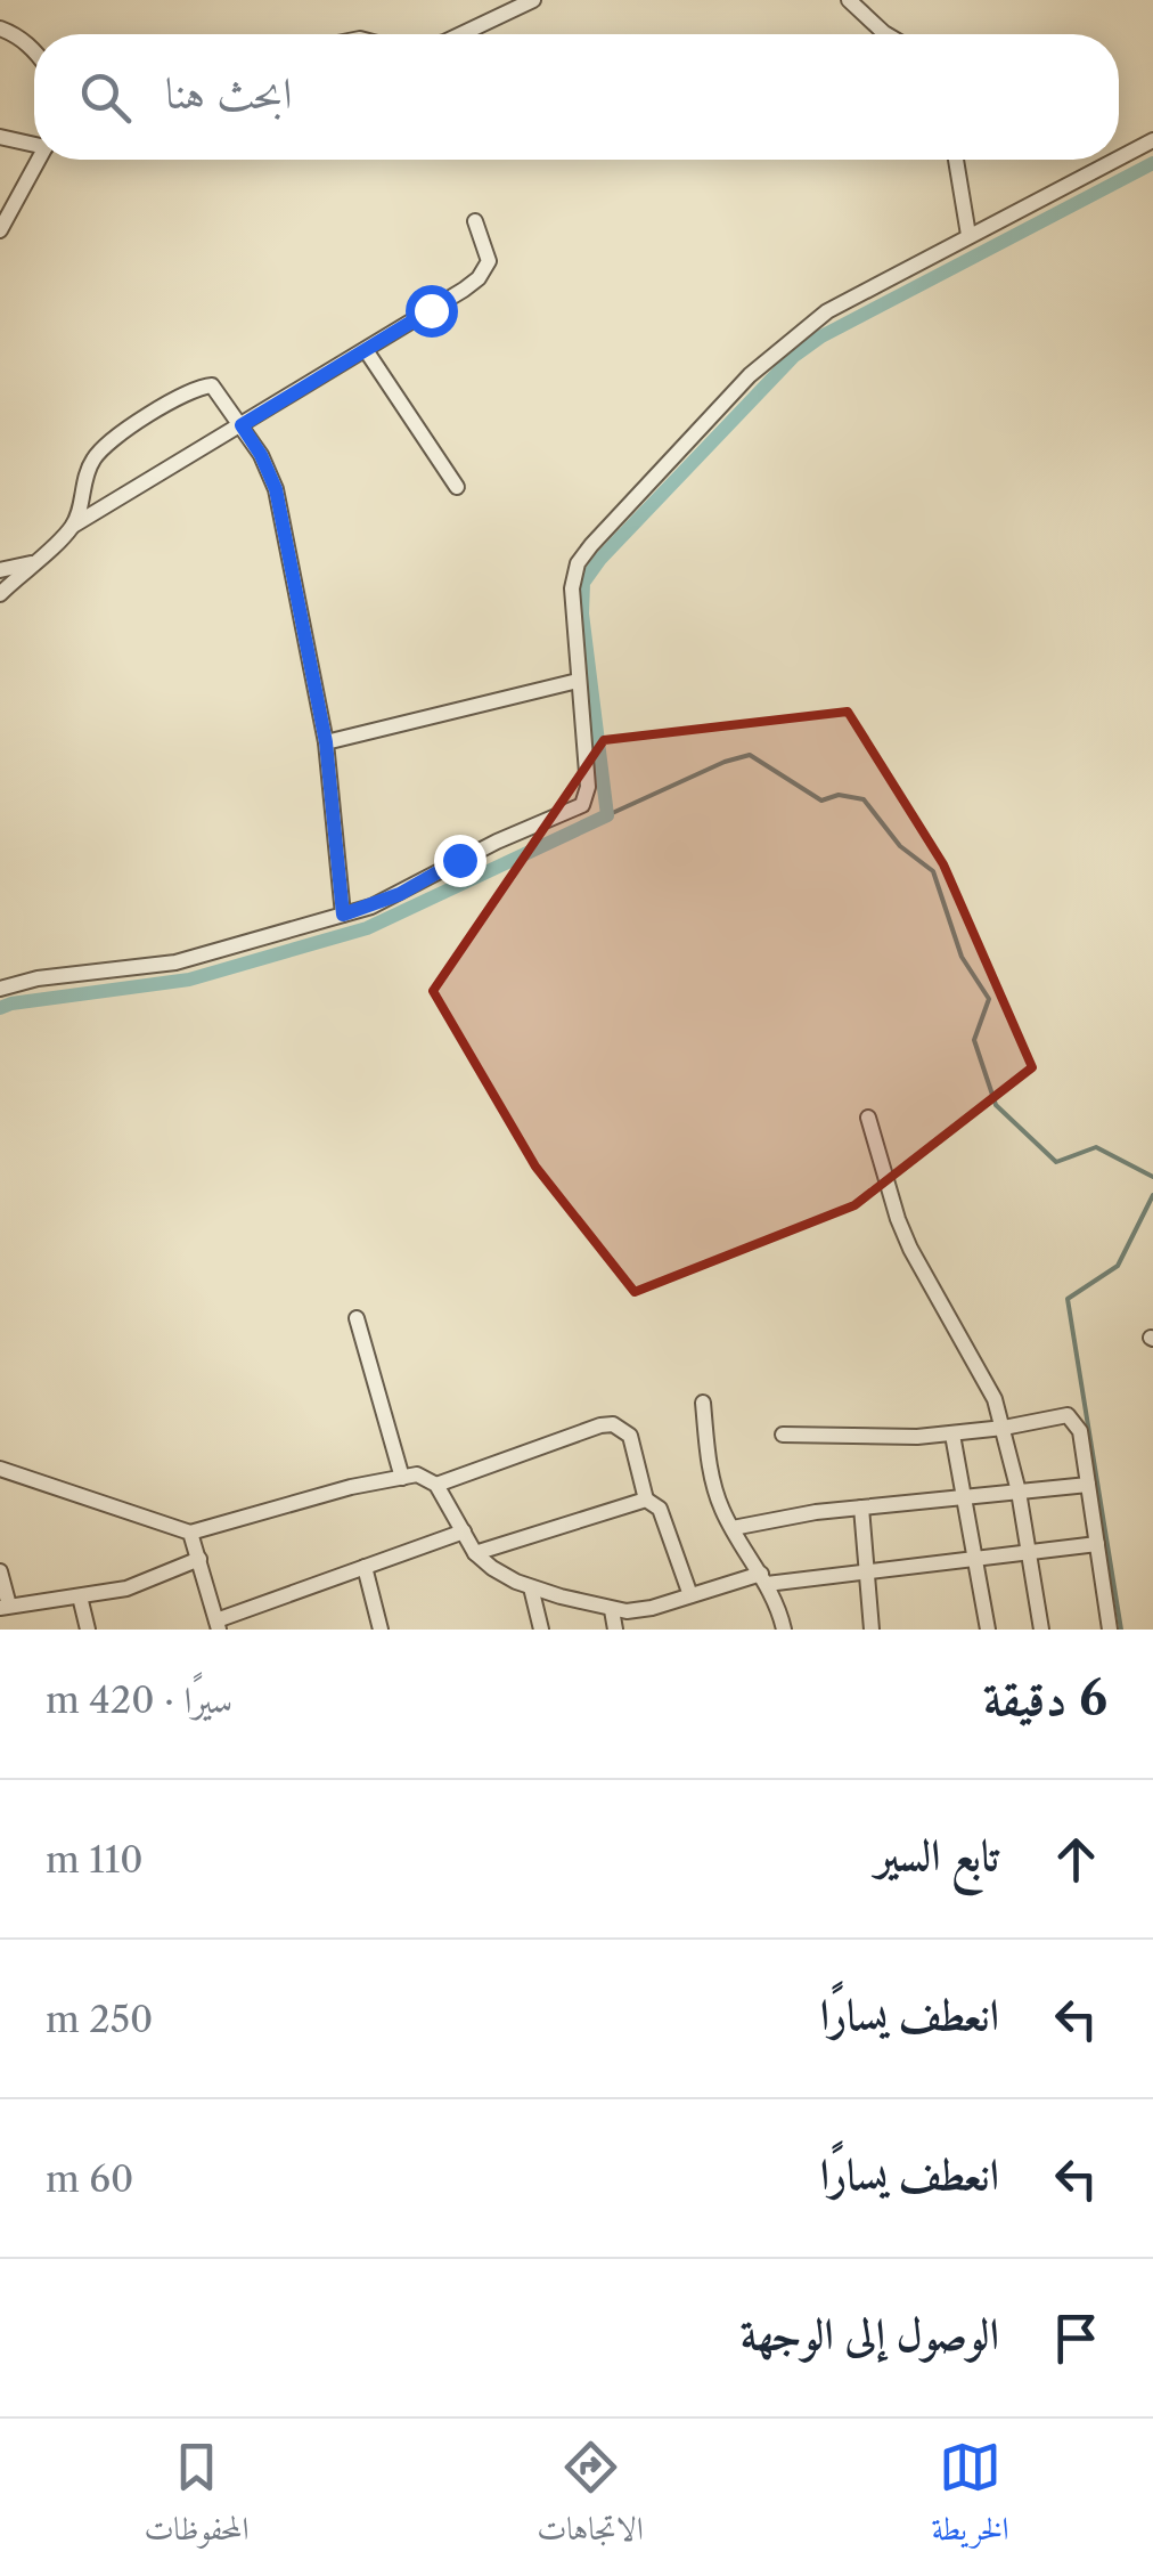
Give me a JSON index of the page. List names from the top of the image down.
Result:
{
  "page": {
    "search": "ابحث هنا",
    "heading": ["6 دقيقة", "سيرًا · 420 m"],
    "list": [
      ["تابع السير", "110 m"],
      ["انعطف يسارًا", "250 m"],
      ["انعطف يسارًا", "60 m"],
      "الوصول إلى الوجهة"
    ],
    "nav": ["الخريطة", "الاتجاهات", "المحفوظات"]
  }
}
